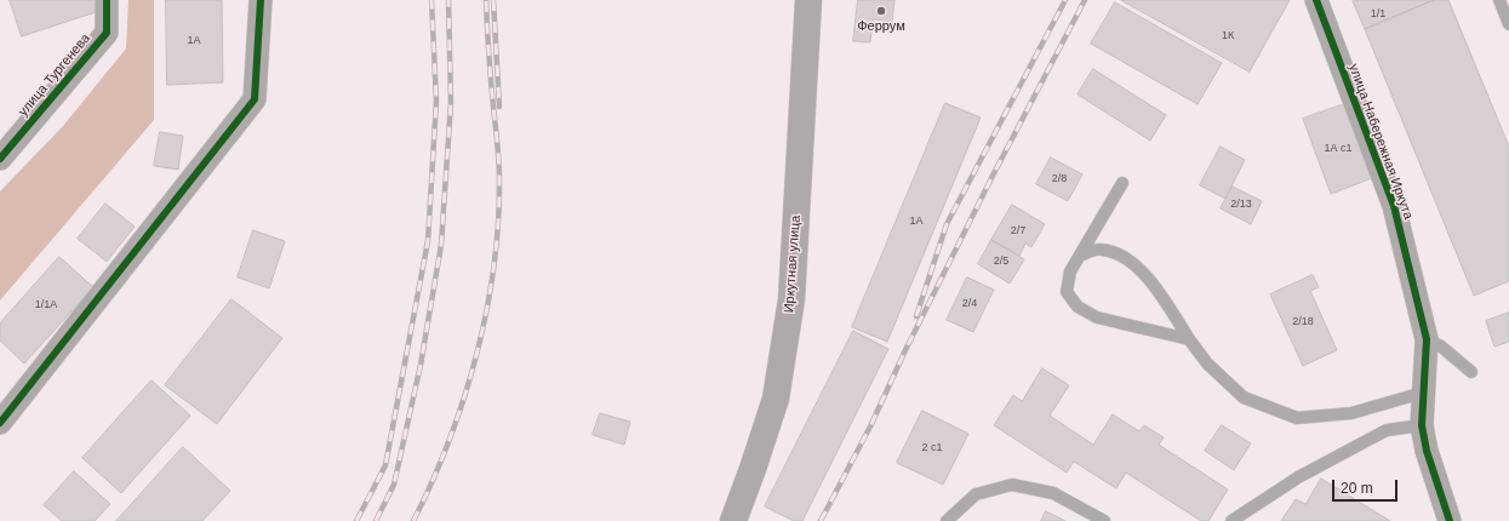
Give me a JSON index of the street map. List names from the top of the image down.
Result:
{
  "streets": {
    "main road": ["Иркутная улица"],
    "street": ["улица Тургенева", "улица Набережная Иркута"]
  },
  "places": ["Феррум"],
  "house_numbers": [
    "1/1",
    "1К",
    "1А",
    "1А с1",
    "2/8",
    "2/13",
    "1А",
    "2/7",
    "2/5",
    "2/4",
    "1/1А",
    "2/18",
    "2 с1"
  ],
  "scale_bar": "20 m"
}
